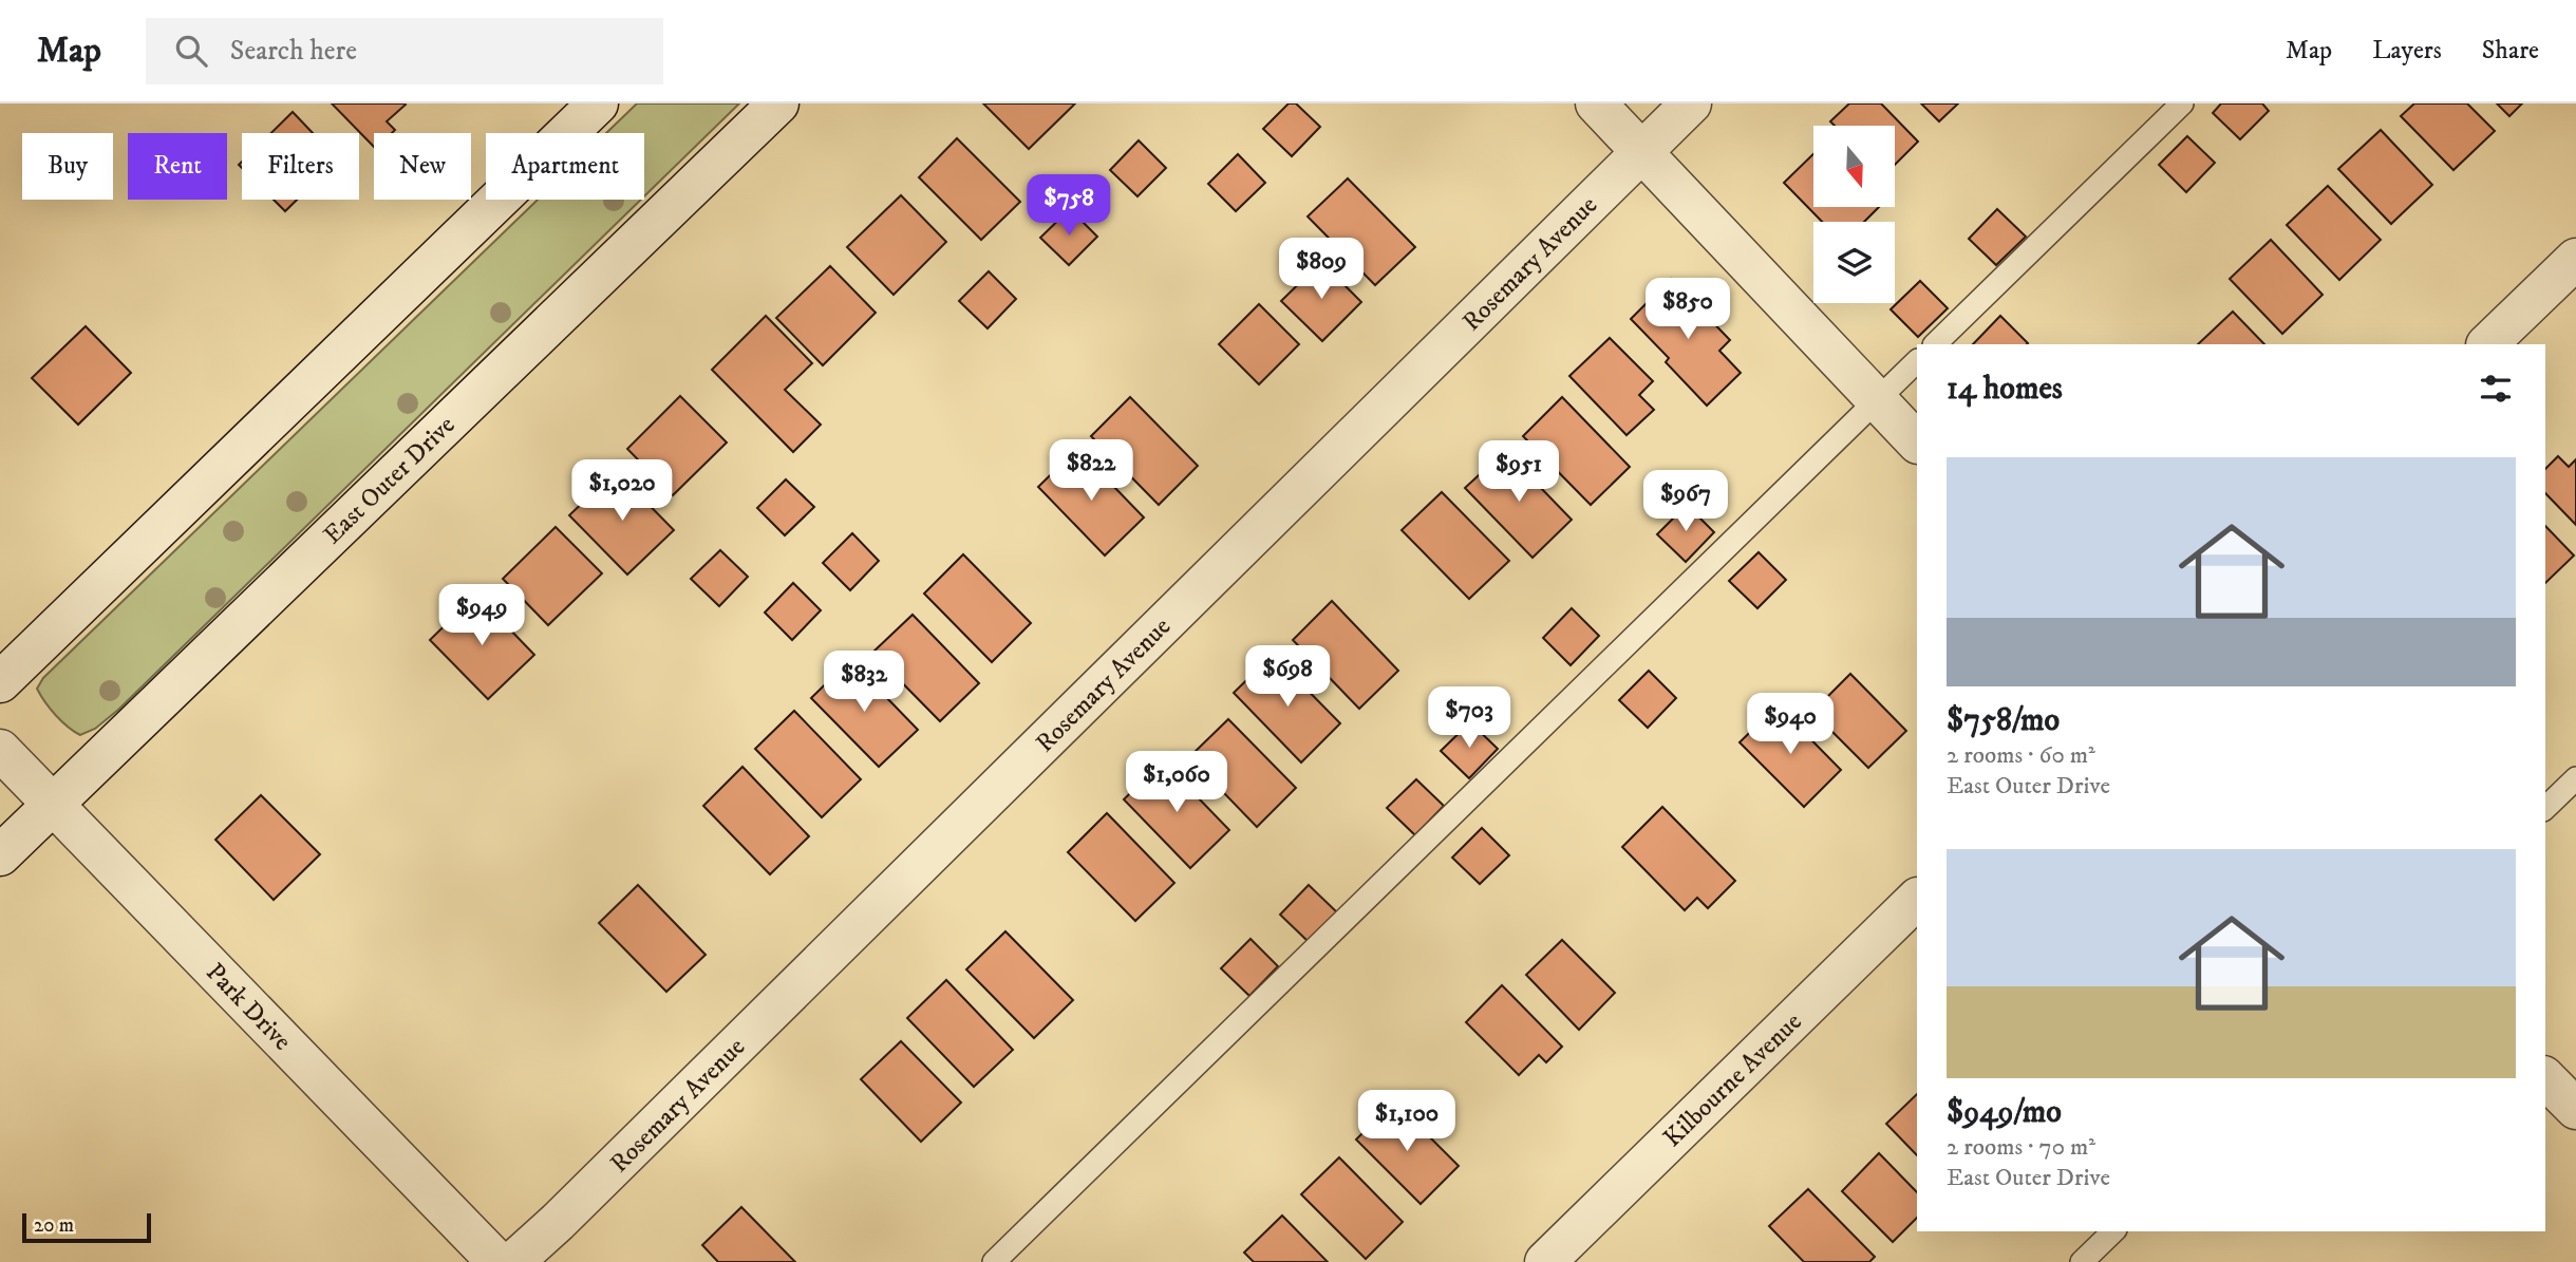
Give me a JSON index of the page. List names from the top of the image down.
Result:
{
  "streets": {
    "street": [
      "Rosemary Avenue",
      "East Outer Drive",
      "Park Drive",
      "Kilbourne Avenue"
    ]
  },
  "crossings": [
    ["East Outer Drive", "Park Drive"]
  ],
  "scale_bar": "20 m",
  "north": "bottom",
  "page": {
    "header": "Map",
    "search": "Search here",
    "nav": ["Map", "Layers", "Share"],
    "chip": [
      "Buy",
      "Rent",
      "Filters",
      "New",
      "Apartment"
    ],
    "price": [
      "$758",
      "$809",
      "$850",
      "$822",
      "$951",
      "$1,020",
      "$967",
      "$949",
      "$698",
      "$832",
      "$703",
      "$940",
      "$1,060",
      "$1,100"
    ],
    "heading": "14 homes",
    "list": [
      {
        "name": "$758/mo",
        "note": "2 rooms · 60 m² · East Outer Drive"
      },
      {
        "name": "$949/mo",
        "note": "2 rooms · 70 m² · East Outer Drive"
      }
    ],
    "scale": "20 m"
  }
}
